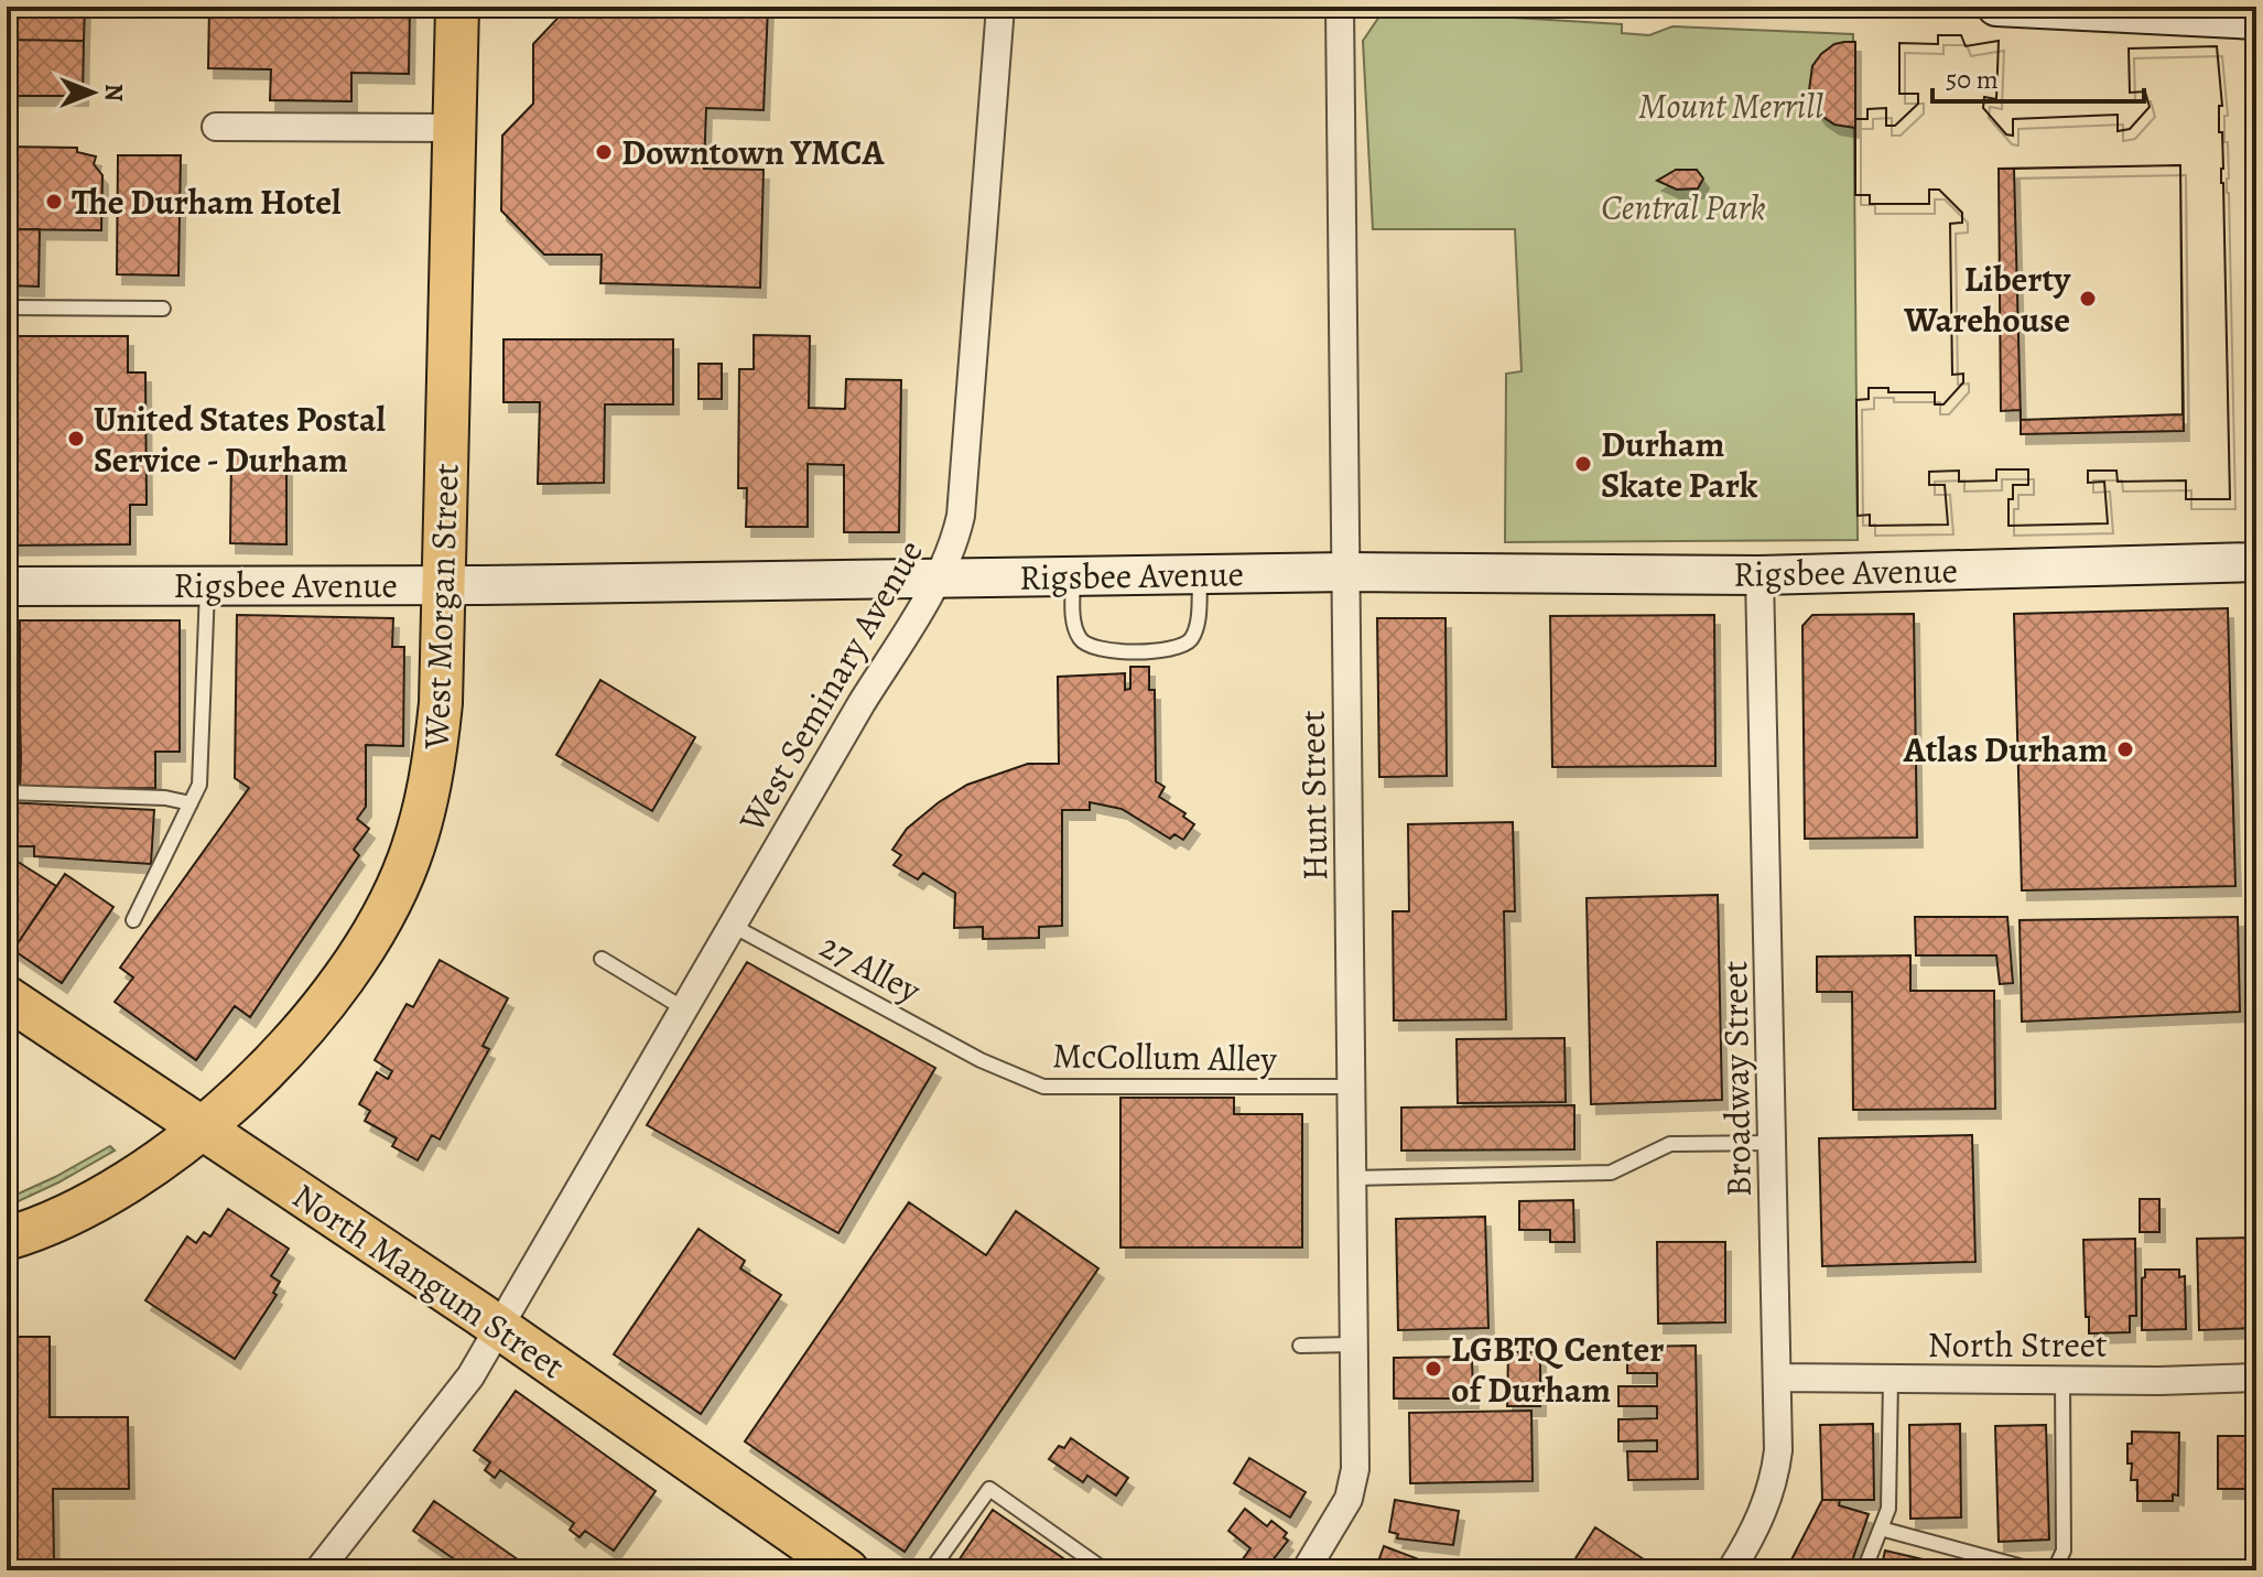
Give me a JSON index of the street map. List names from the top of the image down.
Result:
{
  "streets": {
    "main road": ["West Morgan Street", "North Mangum Street"],
    "street": [
      "Rigsbee Avenue",
      "West Seminary Avenue",
      "Hunt Street",
      "Broadway Street",
      "North Street"
    ],
    "lane": ["27 Alley", "McCollum Alley"]
  },
  "crossings": [
    ["Rigsbee Avenue", "West Morgan Street"],
    ["Rigsbee Avenue", "West Seminary Avenue"],
    ["Rigsbee Avenue", "Hunt Street"],
    ["Rigsbee Avenue", "Broadway Street"],
    ["West Morgan Street", "North Mangum Street"],
    ["West Seminary Avenue", "27 Alley"],
    ["West Seminary Avenue", "North Mangum Street"],
    ["Hunt Street", "McCollum Alley"],
    ["27 Alley", "McCollum Alley"],
    ["Broadway Street", "North Street"]
  ],
  "parks": ["Mount Merrill", "Central Park"],
  "places": [
    "Downtown YMCA",
    "The Durham Hotel",
    "Liberty Warehouse",
    "United States Postal Service - Durham",
    "Durham Skate Park",
    "Atlas Durham",
    "LGBTQ Center of Durham"
  ],
  "scale_bar": "50 m",
  "north": "right"
}
